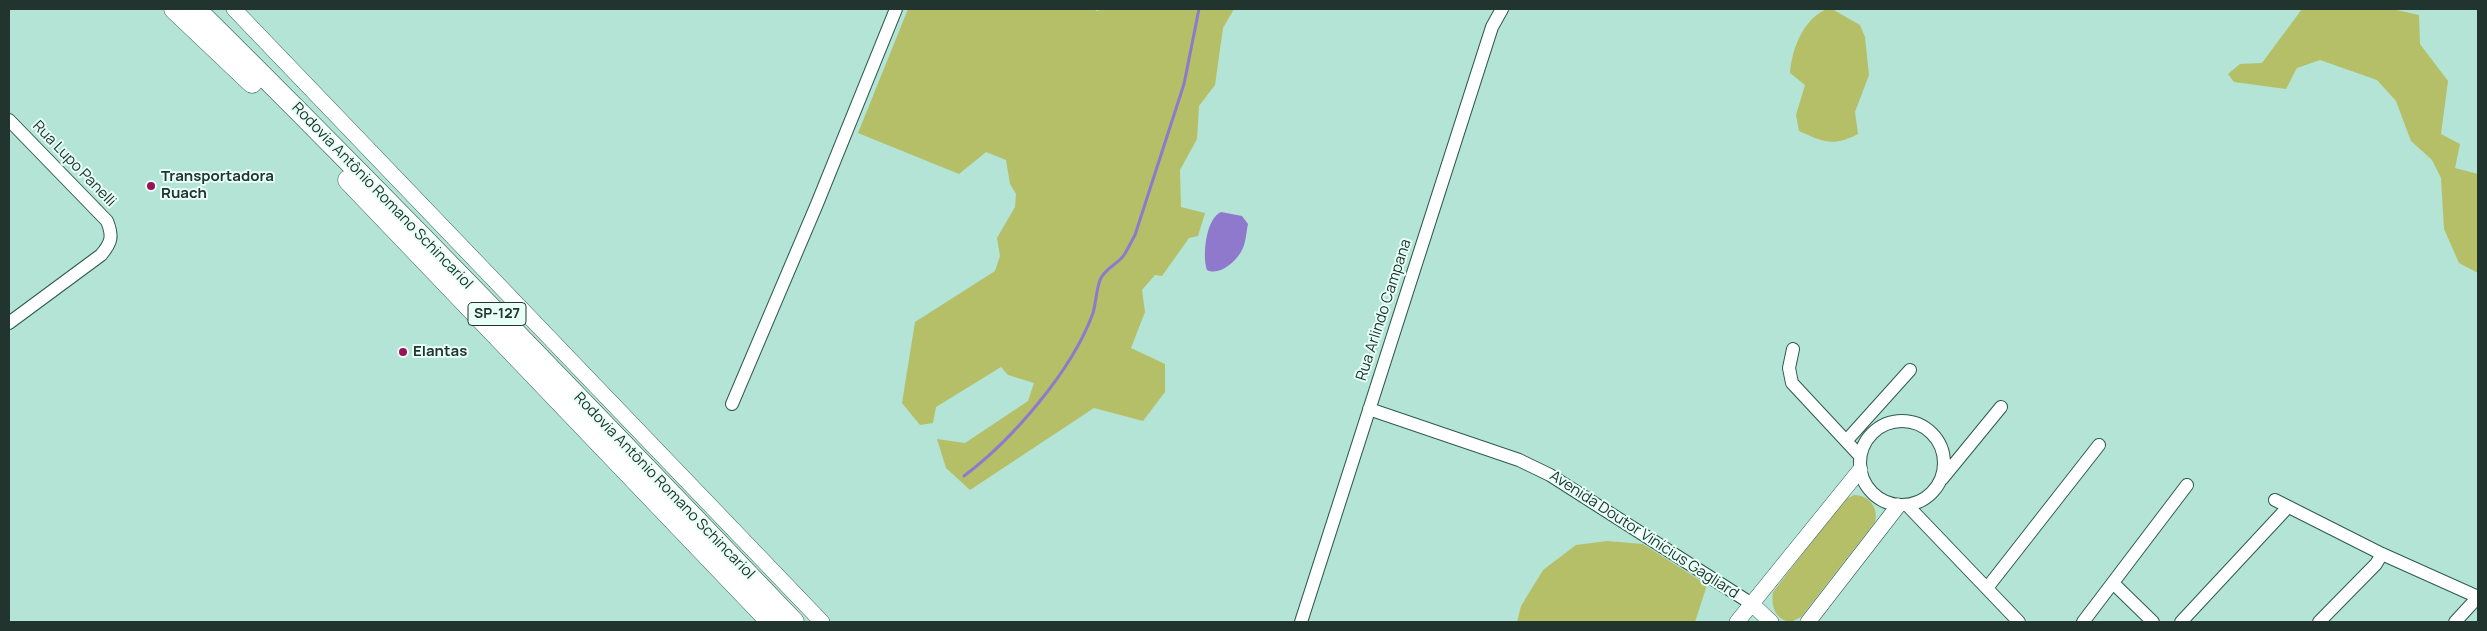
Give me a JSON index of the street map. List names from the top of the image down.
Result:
{
  "streets": {
    "highway": ["Rodovia Antônio Romano Schincariol", "SP-127"],
    "street": ["Rua Lupo Panelli", "Rua Arlindo Campana", "Avenida Doutor Vinícius Gagliard"]
  },
  "crossings": [
    ["Rua Arlindo Campana", "Avenida Doutor Vinícius Gagliard"]
  ],
  "places": ["Transportadora Ruach", "Elantas"]
}
